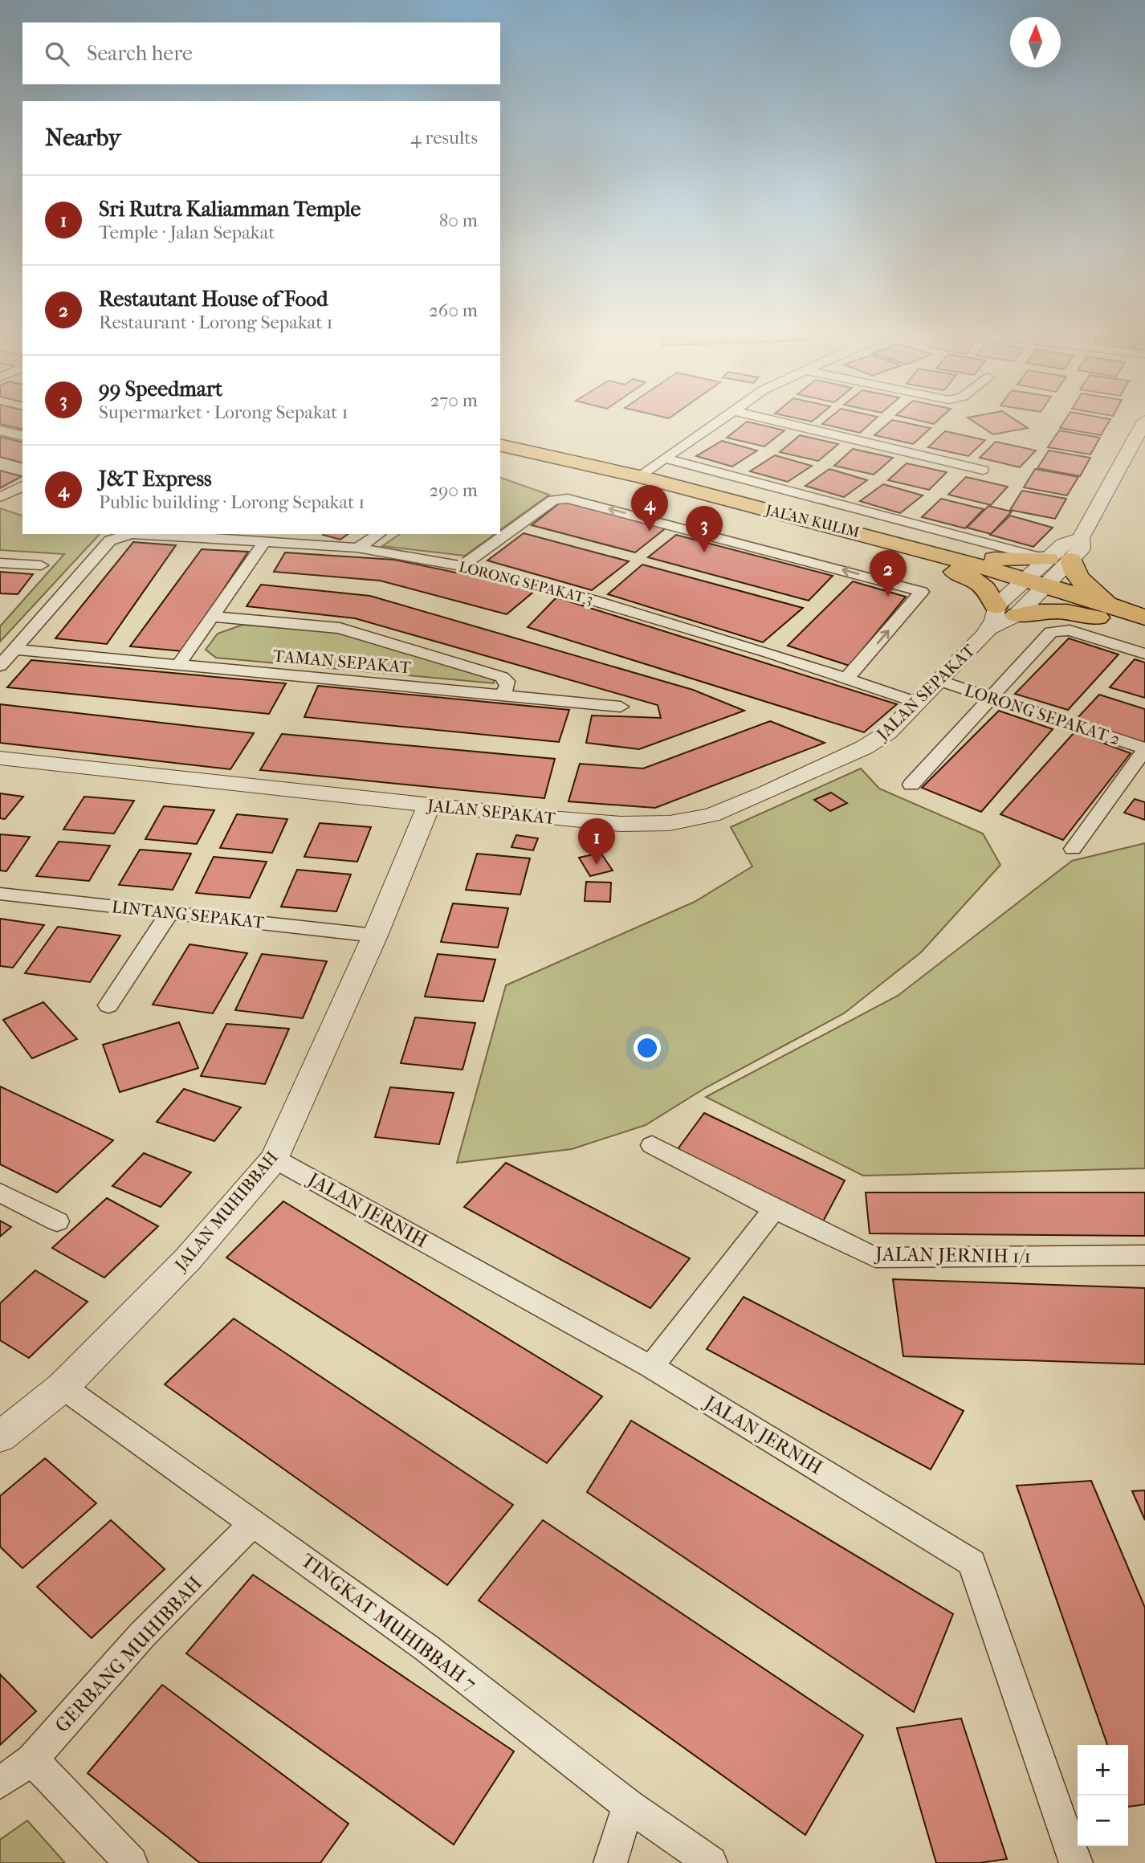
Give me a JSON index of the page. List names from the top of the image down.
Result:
{
  "streets": {
    "main road": ["JALAN KULIM"],
    "street": [
      "LORONG SEPAKAT 3",
      "TAMAN SEPAKAT",
      "JALAN SEPAKAT",
      "LORONG SEPAKAT 2",
      "LINTANG SEPAKAT",
      "JALAN JERNIH",
      "JALAN MUHIBBAH",
      "JALAN JERNIH 1/1",
      "TINGKAT MUHIBBAH 7",
      "GERBANG MUHIBBAH"
    ]
  },
  "crossings": [
    ["JALAN KULIM", "JALAN SEPAKAT"],
    ["LORONG SEPAKAT 3", "TAMAN SEPAKAT"],
    ["LORONG SEPAKAT 3", "JALAN SEPAKAT"],
    ["JALAN SEPAKAT", "LORONG SEPAKAT 2"],
    ["JALAN SEPAKAT", "JALAN MUHIBBAH"],
    ["LINTANG SEPAKAT", "JALAN MUHIBBAH"],
    ["JALAN JERNIH", "JALAN MUHIBBAH"],
    ["JALAN MUHIBBAH", "TINGKAT MUHIBBAH 7"],
    ["TINGKAT MUHIBBAH 7", "GERBANG MUHIBBAH"]
  ],
  "north": "top",
  "page": {
    "search": "Search here",
    "heading": ["Nearby", "4 results"],
    "list": [
      {
        "mark": "1",
        "name": "Sri Rutra Kaliamman Temple",
        "note": "Temple · Jalan Sepakat",
        "value": "80 m"
      },
      {
        "mark": "2",
        "name": "Restautant House of Food",
        "note": "Restaurant · Lorong Sepakat 1",
        "value": "260 m"
      },
      {
        "mark": "3",
        "name": "99 Speedmart",
        "note": "Supermarket · Lorong Sepakat 1",
        "value": "270 m"
      },
      {
        "mark": "4",
        "name": "J&T Express",
        "note": "Public building · Lorong Sepakat 1",
        "value": "290 m"
      }
    ],
    "pins": [
      "4",
      "3",
      "2",
      "1"
    ],
    "map_buttons": ["+", "−"]
  }
}
